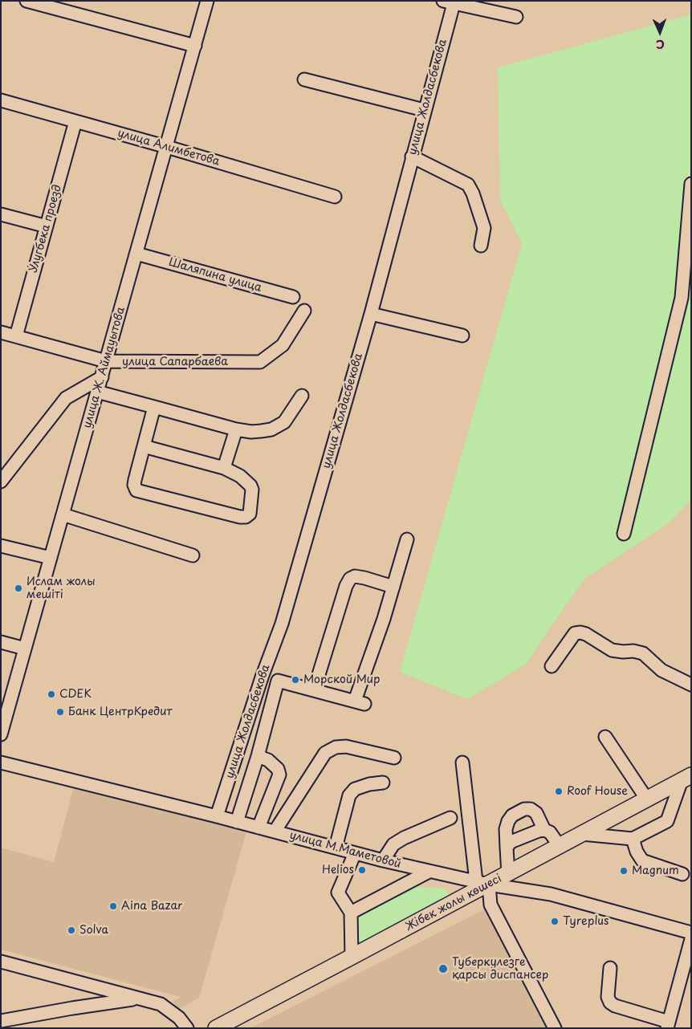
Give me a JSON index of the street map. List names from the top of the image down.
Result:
{
  "streets": {
    "main road": ["Жібек жолы көшесі"],
    "street": [
      "улица Жолдасбекова",
      "улица Алимбетова",
      "Улугбека проезд",
      "Шаляпина улица",
      "улица Сапарбаева",
      "улица Ж. Аймауытова",
      "улица М.Маметовой"
    ]
  },
  "crossings": [
    ["улица Жолдасбекова", "улица М.Маметовой"],
    ["улица Алимбетова", "Улугбека проезд"],
    ["улица Алимбетова", "улица Ж. Аймауытова"],
    ["Улугбека проезд", "улица Сапарбаева"],
    ["Шаляпина улица", "улица Ж. Аймауытова"],
    ["улица Сапарбаева", "улица Ж. Аймауытова"],
    ["улица М.Маметовой", "Жібек жолы көшесі"]
  ],
  "places": [
    "Ислам жолы мешіті",
    "Морской Мир",
    "CDEK",
    "Банк ЦентрКредит",
    "Roof House",
    "Helios",
    "Magnum",
    "Aina Bazar",
    "Tyreplus",
    "Solva",
    "Туберкулезге қарсы диспансер"
  ],
  "north": "bottom"
}
